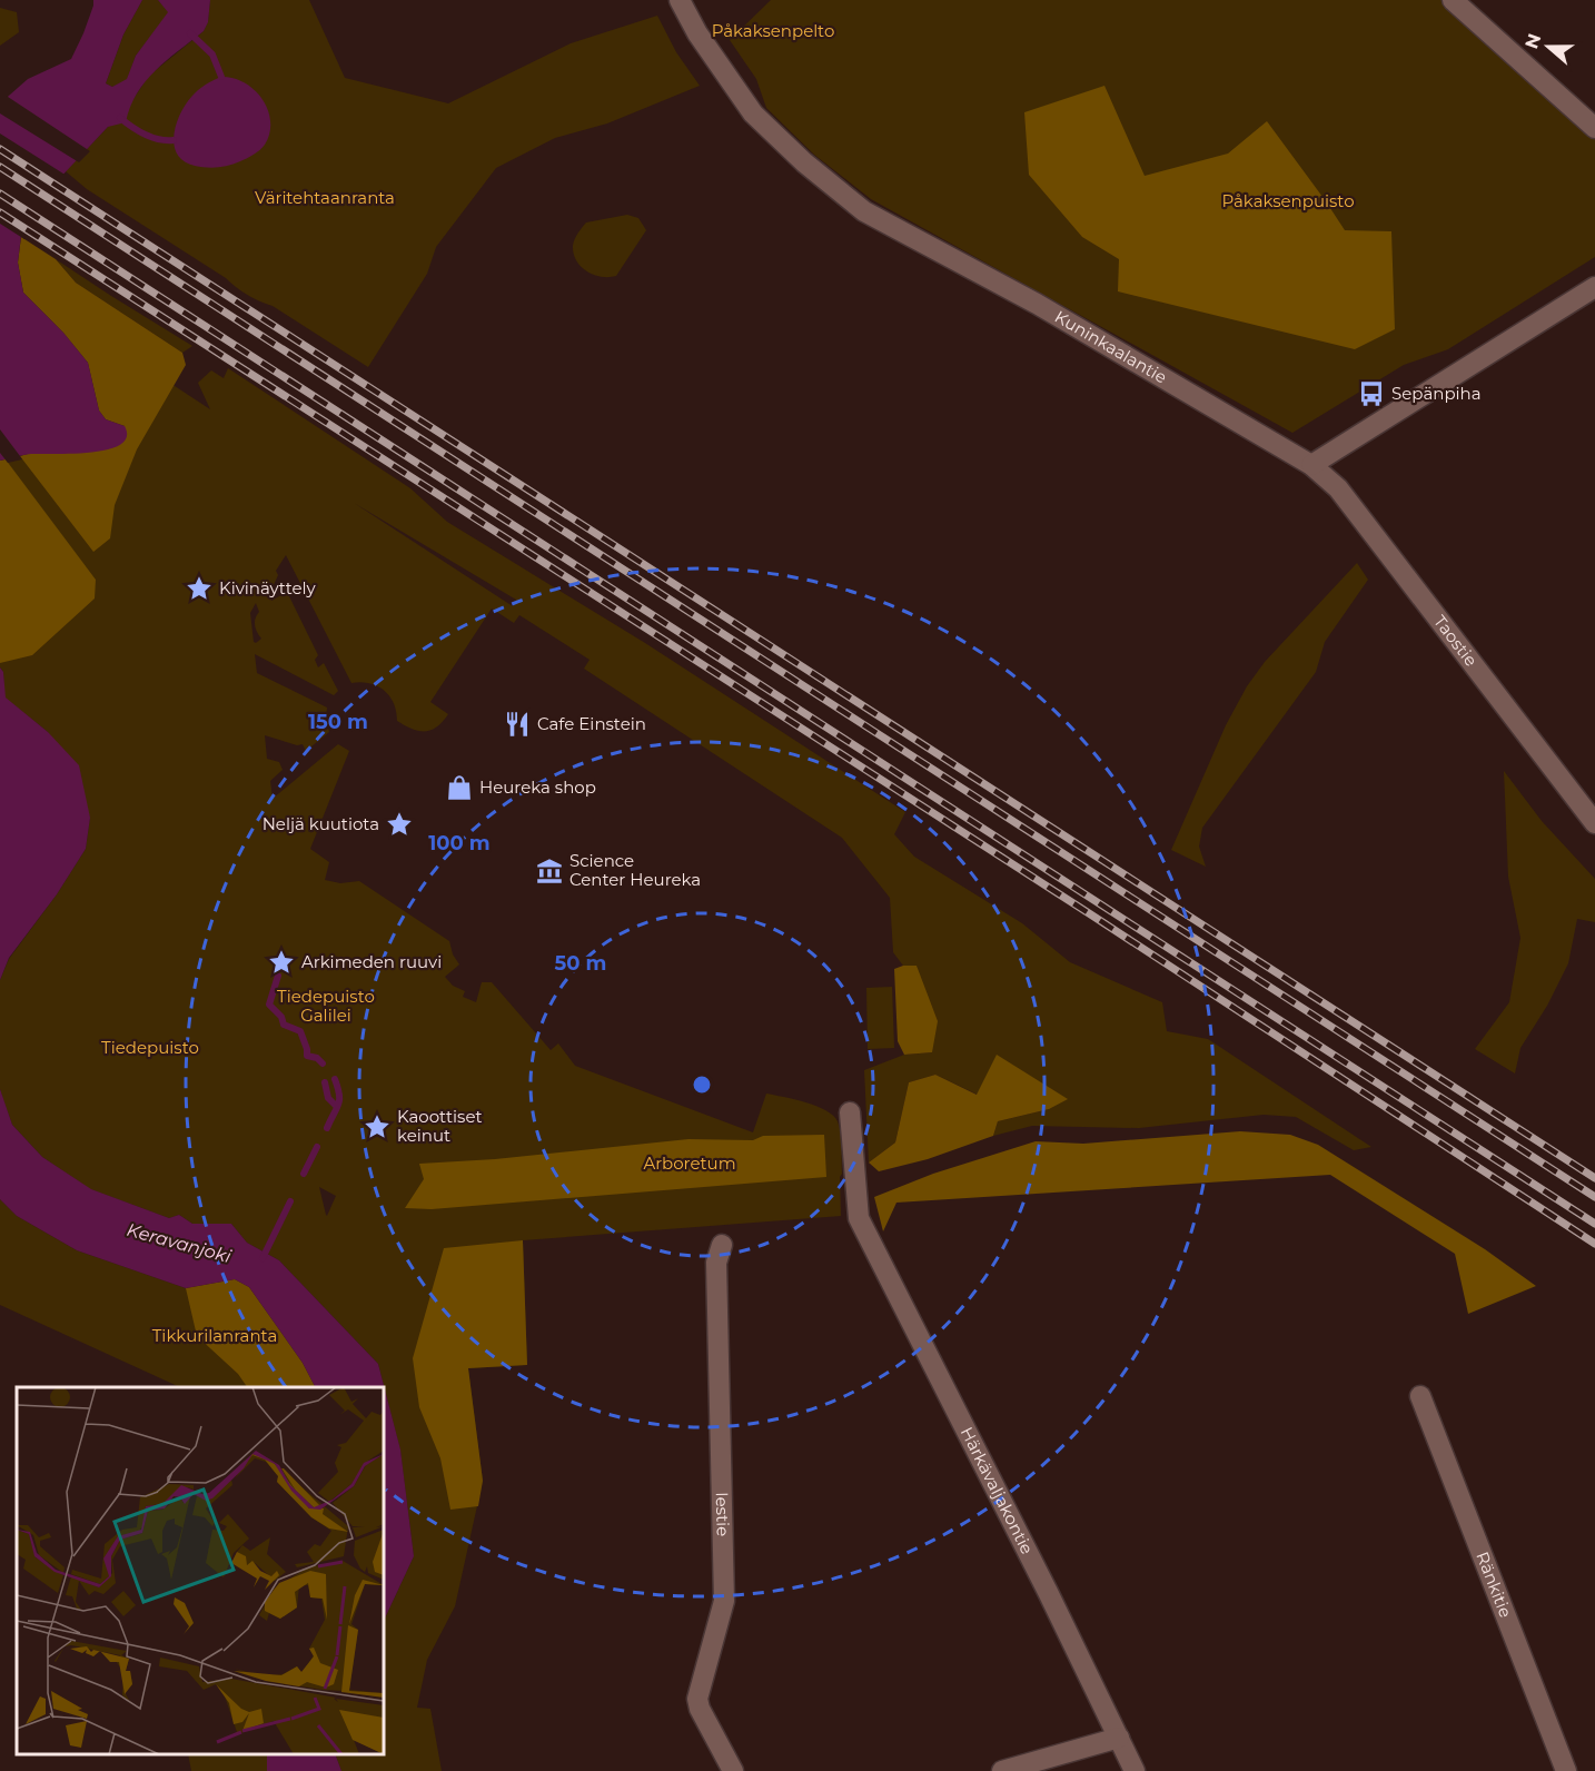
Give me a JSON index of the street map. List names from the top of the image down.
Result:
{
  "streets": {
    "street": [
      "Kuninkaalantie",
      "Taostie",
      "Härkävaljakontie",
      "Iestie",
      "Ränkitie"
    ]
  },
  "crossings": [
    ["Kuninkaalantie", "Taostie"]
  ],
  "water": ["Keravanjoki"],
  "parks": [
    "Påkaksenpelto",
    "Väritehtaanranta",
    "Påkaksenpuisto",
    "Tiedepuisto Galilei",
    "Tiedepuisto",
    "Arboretum",
    "Tikkurilanranta"
  ],
  "places": {
    "bus stop": ["Sepänpiha"],
    "place": [
      "Kivinäyttely",
      "Neljä kuutiota",
      "Arkimeden ruuvi",
      "Kaoottiset keinut"
    ],
    "restaurant": ["Cafe Einstein"],
    "shop": ["Heureka shop"],
    "museum": ["Science Center Heureka"]
  },
  "north": "left",
  "rings": ["150 m", "100 m", "50 m"]
}
